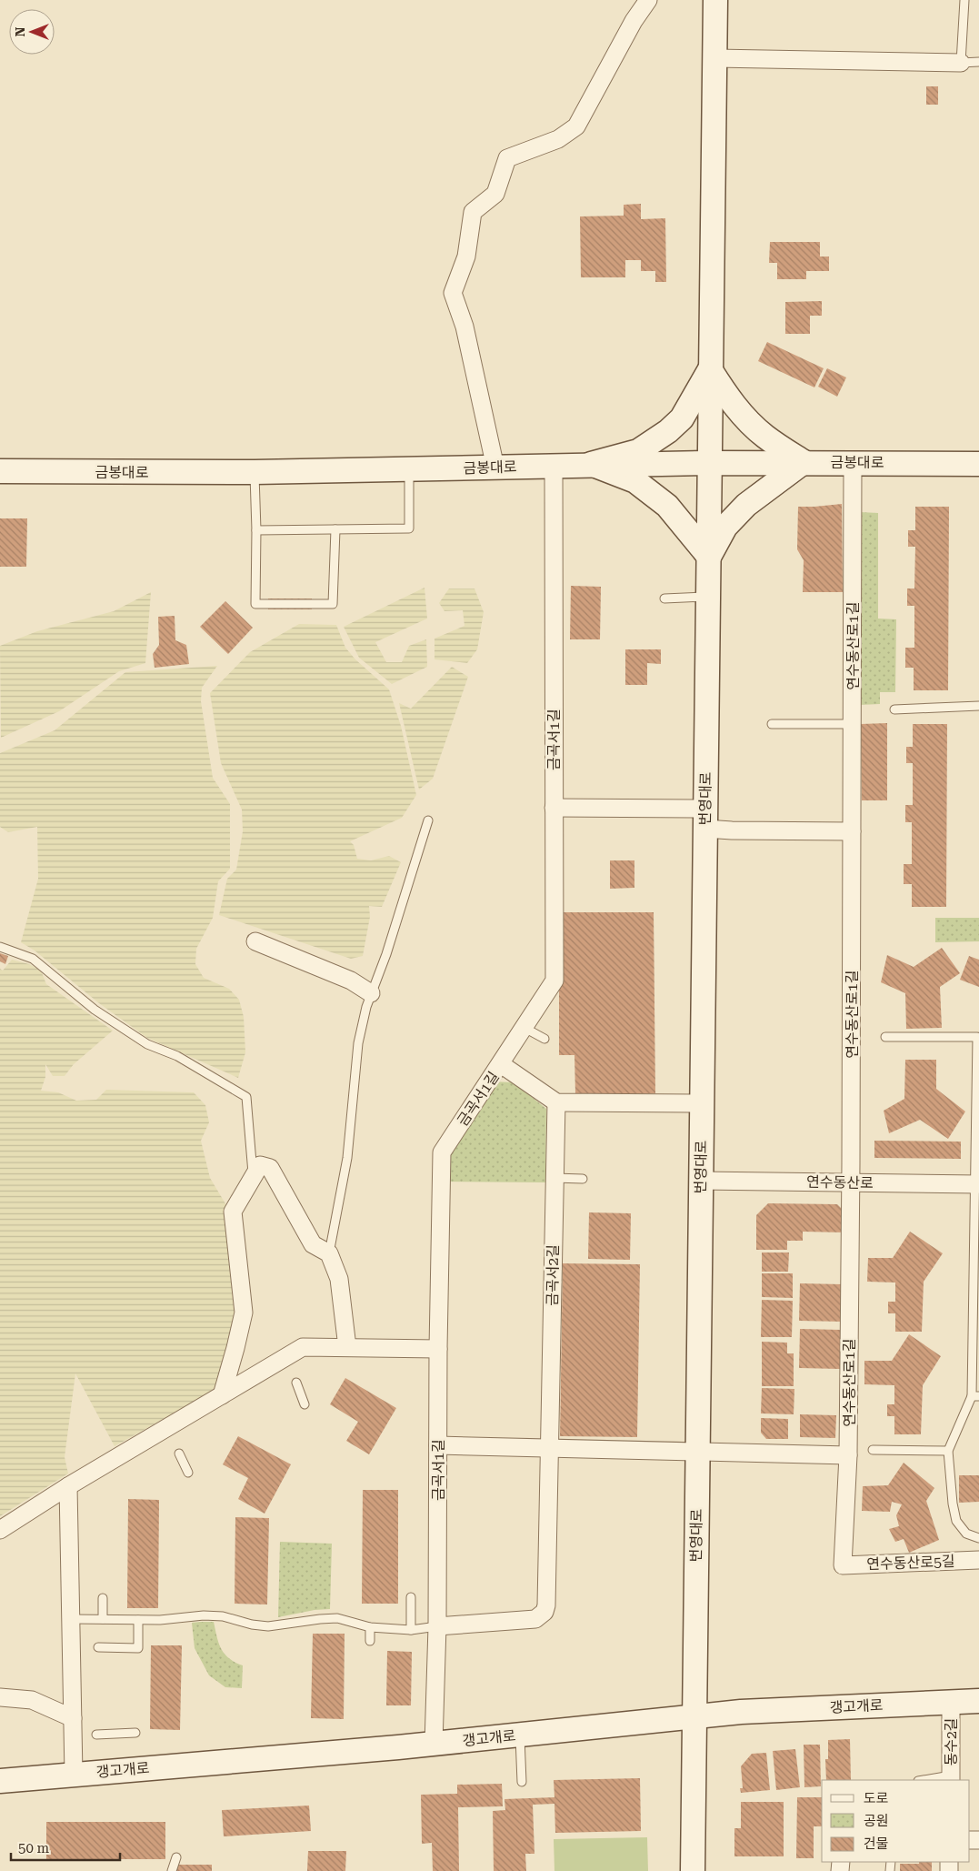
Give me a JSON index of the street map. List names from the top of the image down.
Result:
{
  "streets": {
    "street": [
      "금봉대로",
      "연수동산로1길",
      "금곡서1길",
      "번영대로",
      "연수동산로",
      "금곡서2길",
      "연수동산로5길",
      "갱고개로",
      "동수2길"
    ]
  },
  "crossings": [
    ["금봉대로", "연수동산로1길"],
    ["금봉대로", "금곡서1길"],
    ["금봉대로", "번영대로"],
    ["연수동산로1길", "연수동산로"],
    ["연수동산로1길", "연수동산로5길"],
    ["금곡서1길", "금곡서2길"],
    ["금곡서1길", "갱고개로"],
    ["번영대로", "연수동산로"],
    ["번영대로", "갱고개로"],
    ["갱고개로", "동수2길"]
  ],
  "legend": ["도로", "공원", "건물"],
  "scale_bar": "50 m",
  "north": "left"
}
